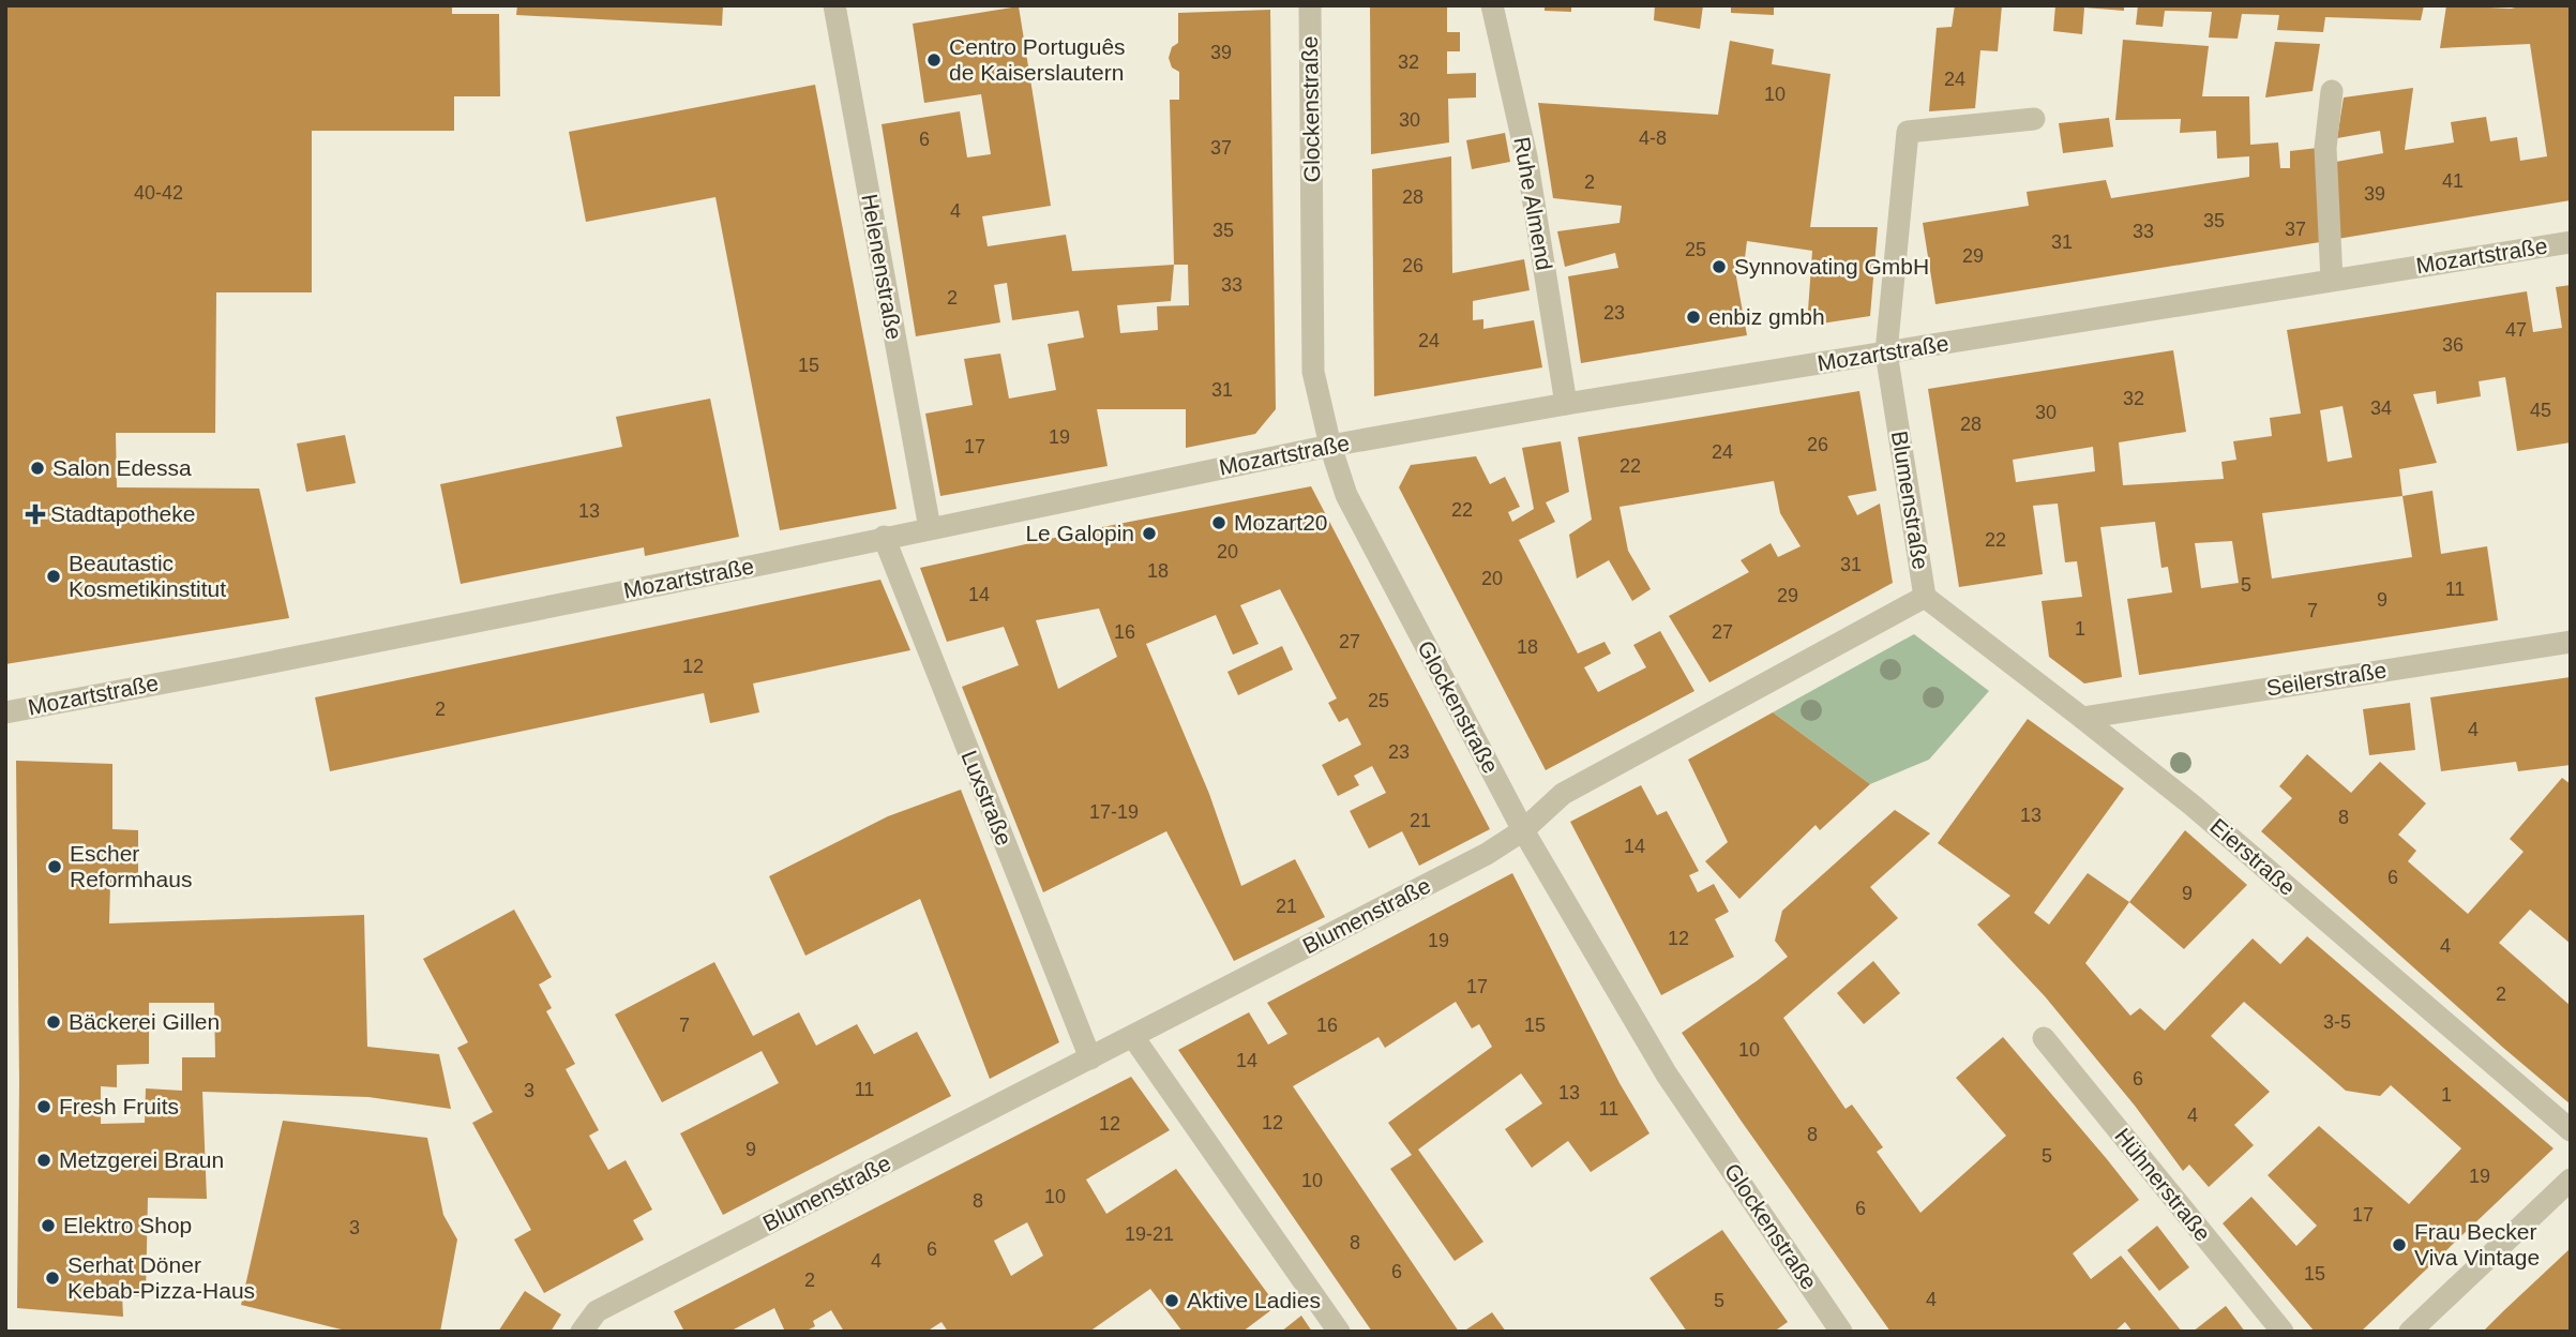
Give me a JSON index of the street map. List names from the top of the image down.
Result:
{
  "streets": {
    "street": [
      "Glockenstraße",
      "Ruhe Almend",
      "Mozartstraße",
      "Helenenstraße",
      "Blumenstraße",
      "Seilerstraße",
      "Luxstraße",
      "Eierstraße",
      "Hühnerstraße"
    ]
  },
  "crossings": [
    ["Glockenstraße", "Mozartstraße"],
    ["Glockenstraße", "Blumenstraße"],
    ["Ruhe Almend", "Mozartstraße"],
    ["Mozartstraße", "Helenenstraße"],
    ["Mozartstraße", "Blumenstraße"],
    ["Mozartstraße", "Luxstraße"],
    ["Blumenstraße", "Luxstraße"],
    ["Blumenstraße", "Eierstraße"],
    ["Seilerstraße", "Eierstraße"]
  ],
  "places": {
    "other": [
      "Centro Português de Kaiserslautern",
      "Synnovating GmbH",
      "enbiz gmbh",
      "Salon Edessa",
      "Mozart20",
      "Le Galopin",
      "Beautastic Kosmetikinstitut",
      "Escher Reformhaus",
      "Bäckerei Gillen",
      "Fresh Fruits",
      "Metzgerei Braun",
      "Elektro Shop",
      "Frau Becker Viva Vintage",
      "Serhat Döner Kebab-Pizza-Haus",
      "Aktive Ladies"
    ],
    "health": ["Stadtapotheke"]
  },
  "house_numbers": [
    "39",
    "32",
    "24",
    "10",
    "30",
    "4-8",
    "6",
    "37",
    "41",
    "2",
    "40-42",
    "39",
    "28",
    "4",
    "35",
    "37",
    "35",
    "33",
    "31",
    "25",
    "29",
    "26",
    "33",
    "2",
    "23",
    "47",
    "24",
    "36",
    "15",
    "31",
    "32",
    "34",
    "45",
    "30",
    "28",
    "19",
    "26",
    "17",
    "24",
    "22",
    "22",
    "13",
    "22",
    "20",
    "31",
    "18",
    "20",
    "5",
    "11",
    "14",
    "29",
    "9",
    "7",
    "1",
    "16",
    "27",
    "27",
    "18",
    "12",
    "25",
    "2",
    "4",
    "23",
    "17-19",
    "13",
    "8",
    "21",
    "14",
    "6",
    "9",
    "21",
    "12",
    "19",
    "4",
    "17",
    "2",
    "3-5",
    "7",
    "16",
    "15",
    "10",
    "14",
    "6",
    "11",
    "3",
    "13",
    "1",
    "11",
    "4",
    "12",
    "12",
    "8",
    "9",
    "5",
    "19",
    "10",
    "10",
    "8",
    "6",
    "17",
    "3",
    "19-21",
    "8",
    "6",
    "4",
    "6",
    "15",
    "2",
    "4",
    "5"
  ]
}
